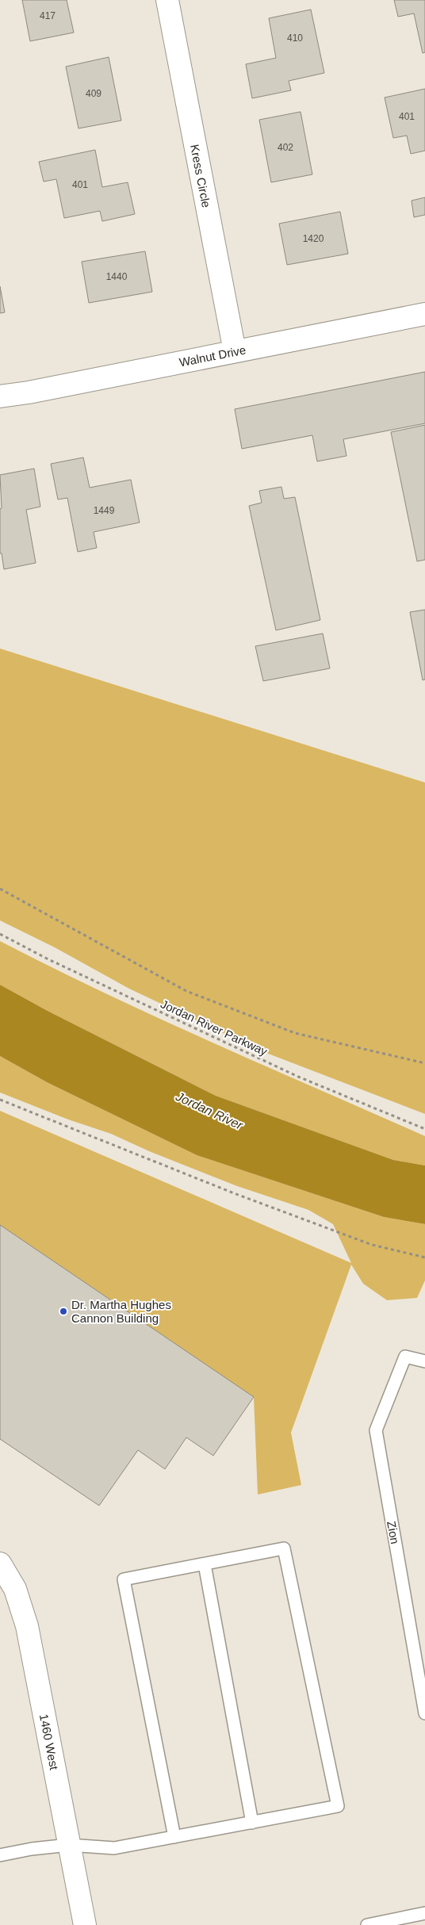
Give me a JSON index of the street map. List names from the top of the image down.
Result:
{
  "streets": {
    "street": ["Kress Circle", "Walnut Drive", "1460 West"],
    "lane": ["Zion"],
    "path": ["Jordan River Parkway"]
  },
  "crossings": [
    ["Kress Circle", "Walnut Drive"]
  ],
  "water": ["Jordan River"],
  "places": ["Dr. Martha Hughes Cannon Building"],
  "house_numbers": [
    "417",
    "410",
    "409",
    "401",
    "402",
    "401",
    "1420",
    "1440",
    "1449"
  ]
}
